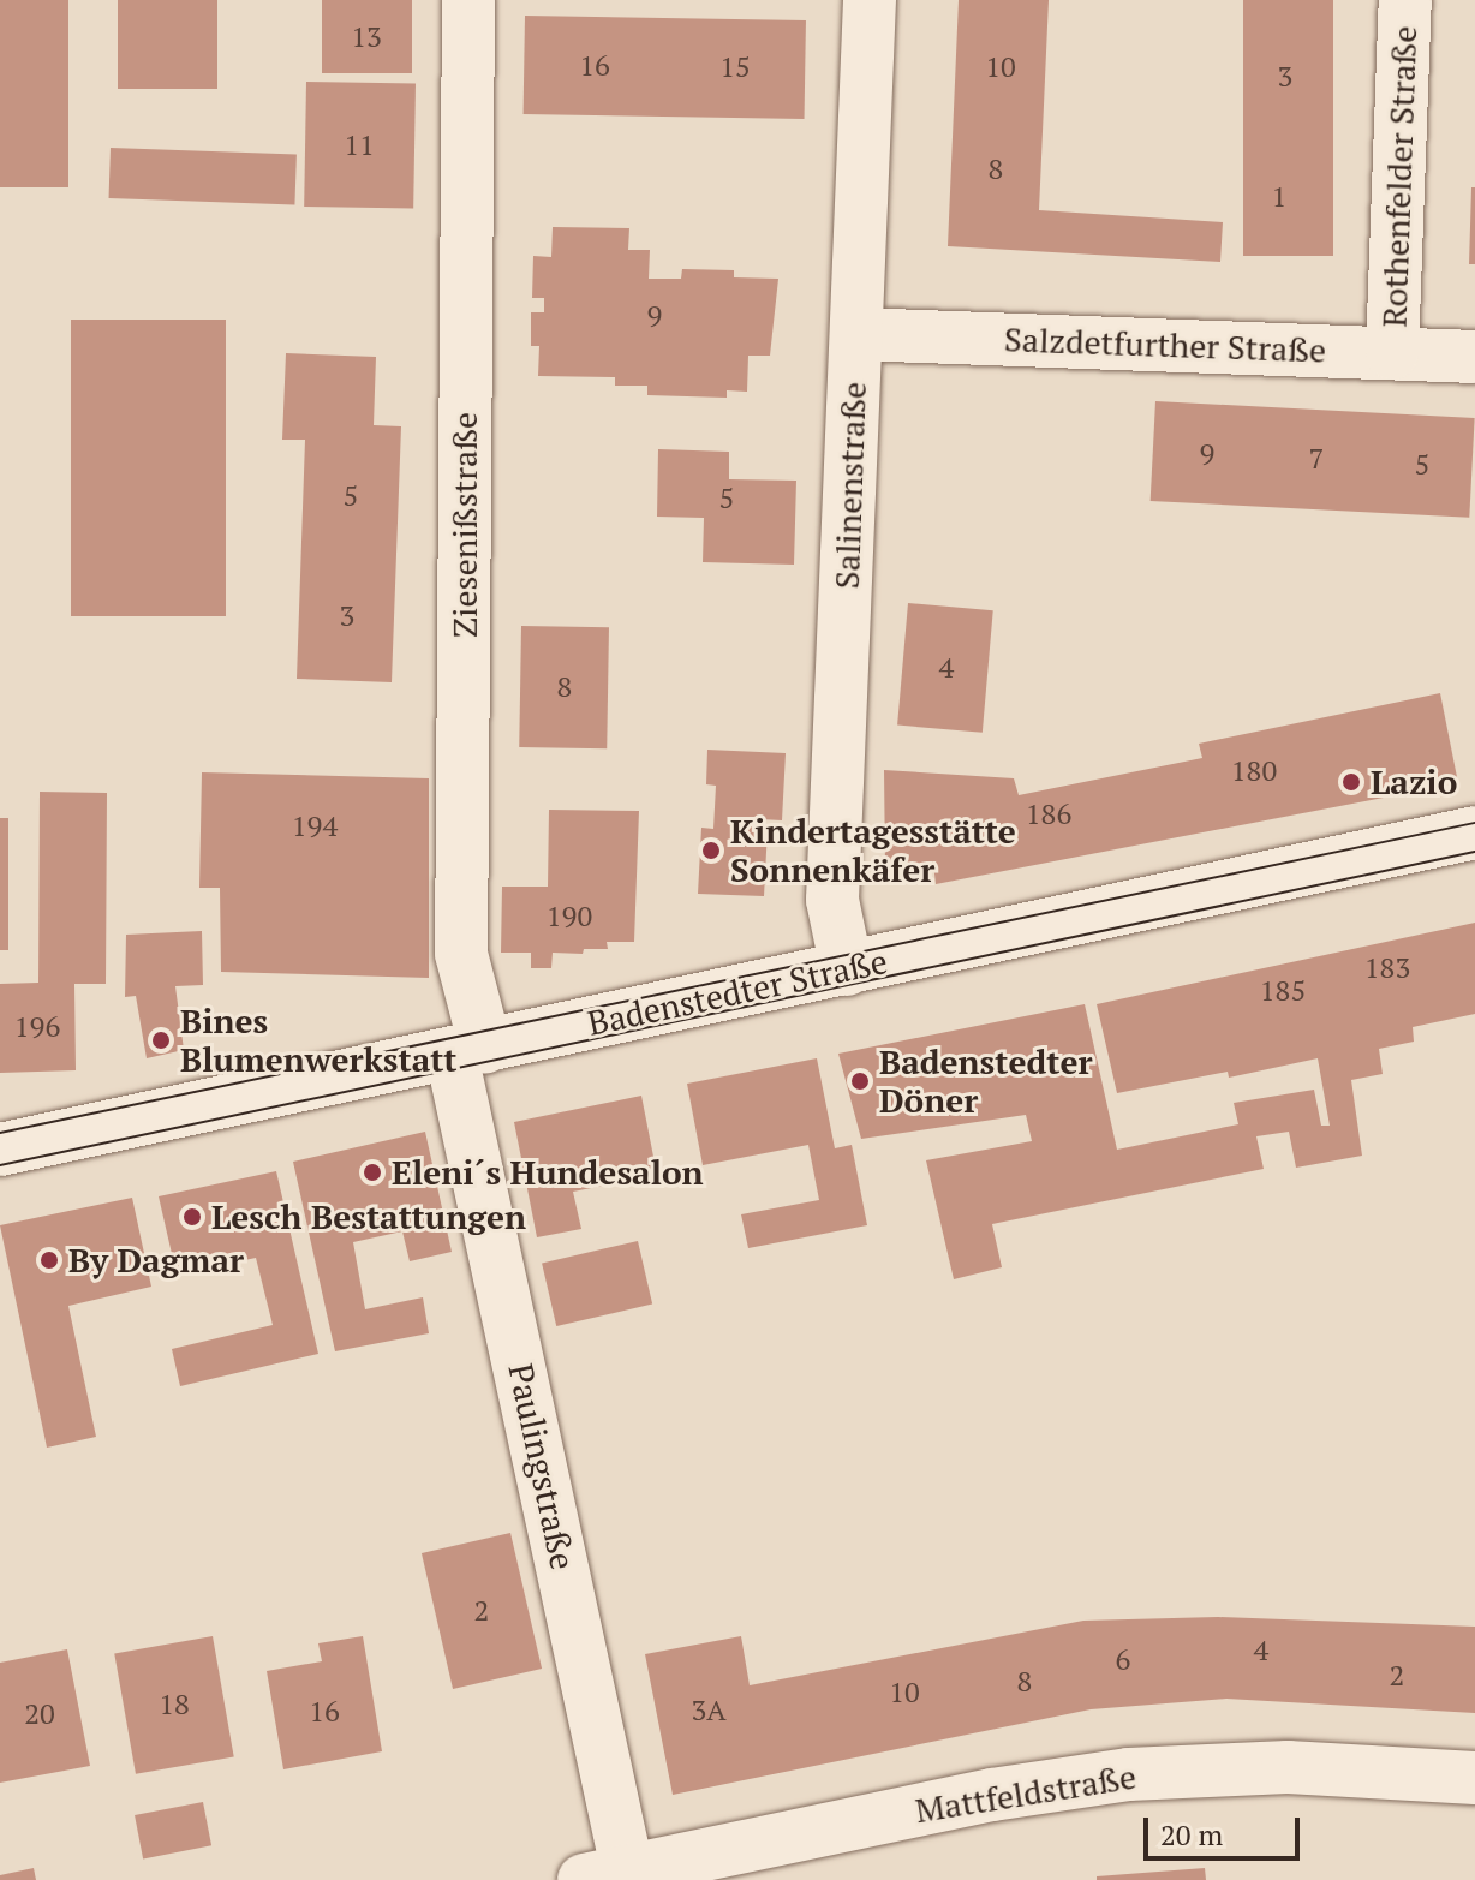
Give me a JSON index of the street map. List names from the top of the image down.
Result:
{
  "streets": {
    "street": [
      "Rothenfelder Straße",
      "Salzdetfurther Straße",
      "Salinenstraße",
      "Ziesenißstraße",
      "Badenstedter Straße",
      "Paulingstraße",
      "Mattfeldstraße"
    ]
  },
  "crossings": [
    ["Rothenfelder Straße", "Salzdetfurther Straße"],
    ["Salzdetfurther Straße", "Salinenstraße"],
    ["Salinenstraße", "Badenstedter Straße"],
    ["Ziesenißstraße", "Badenstedter Straße"],
    ["Ziesenißstraße", "Paulingstraße"],
    ["Badenstedter Straße", "Paulingstraße"],
    ["Paulingstraße", "Mattfeldstraße"]
  ],
  "places": [
    "Lazio",
    "Kindertagesstätte Sonnenkäfer",
    "Bines Blumenwerkstatt",
    "Badenstedter Döner",
    "Eleni´s Hundesalon",
    "Lesch Bestattungen",
    "By Dagmar"
  ],
  "house_numbers": [
    "13",
    "16",
    "15",
    "10",
    "3",
    "11",
    "8",
    "1",
    "9",
    "9",
    "7",
    "5",
    "5",
    "5",
    "3",
    "4",
    "8",
    "180",
    "186",
    "194",
    "190",
    "183",
    "185",
    "196",
    "2",
    "4",
    "6",
    "2",
    "8",
    "10",
    "18",
    "3A",
    "16",
    "20"
  ],
  "scale_bar": "20 m"
}
